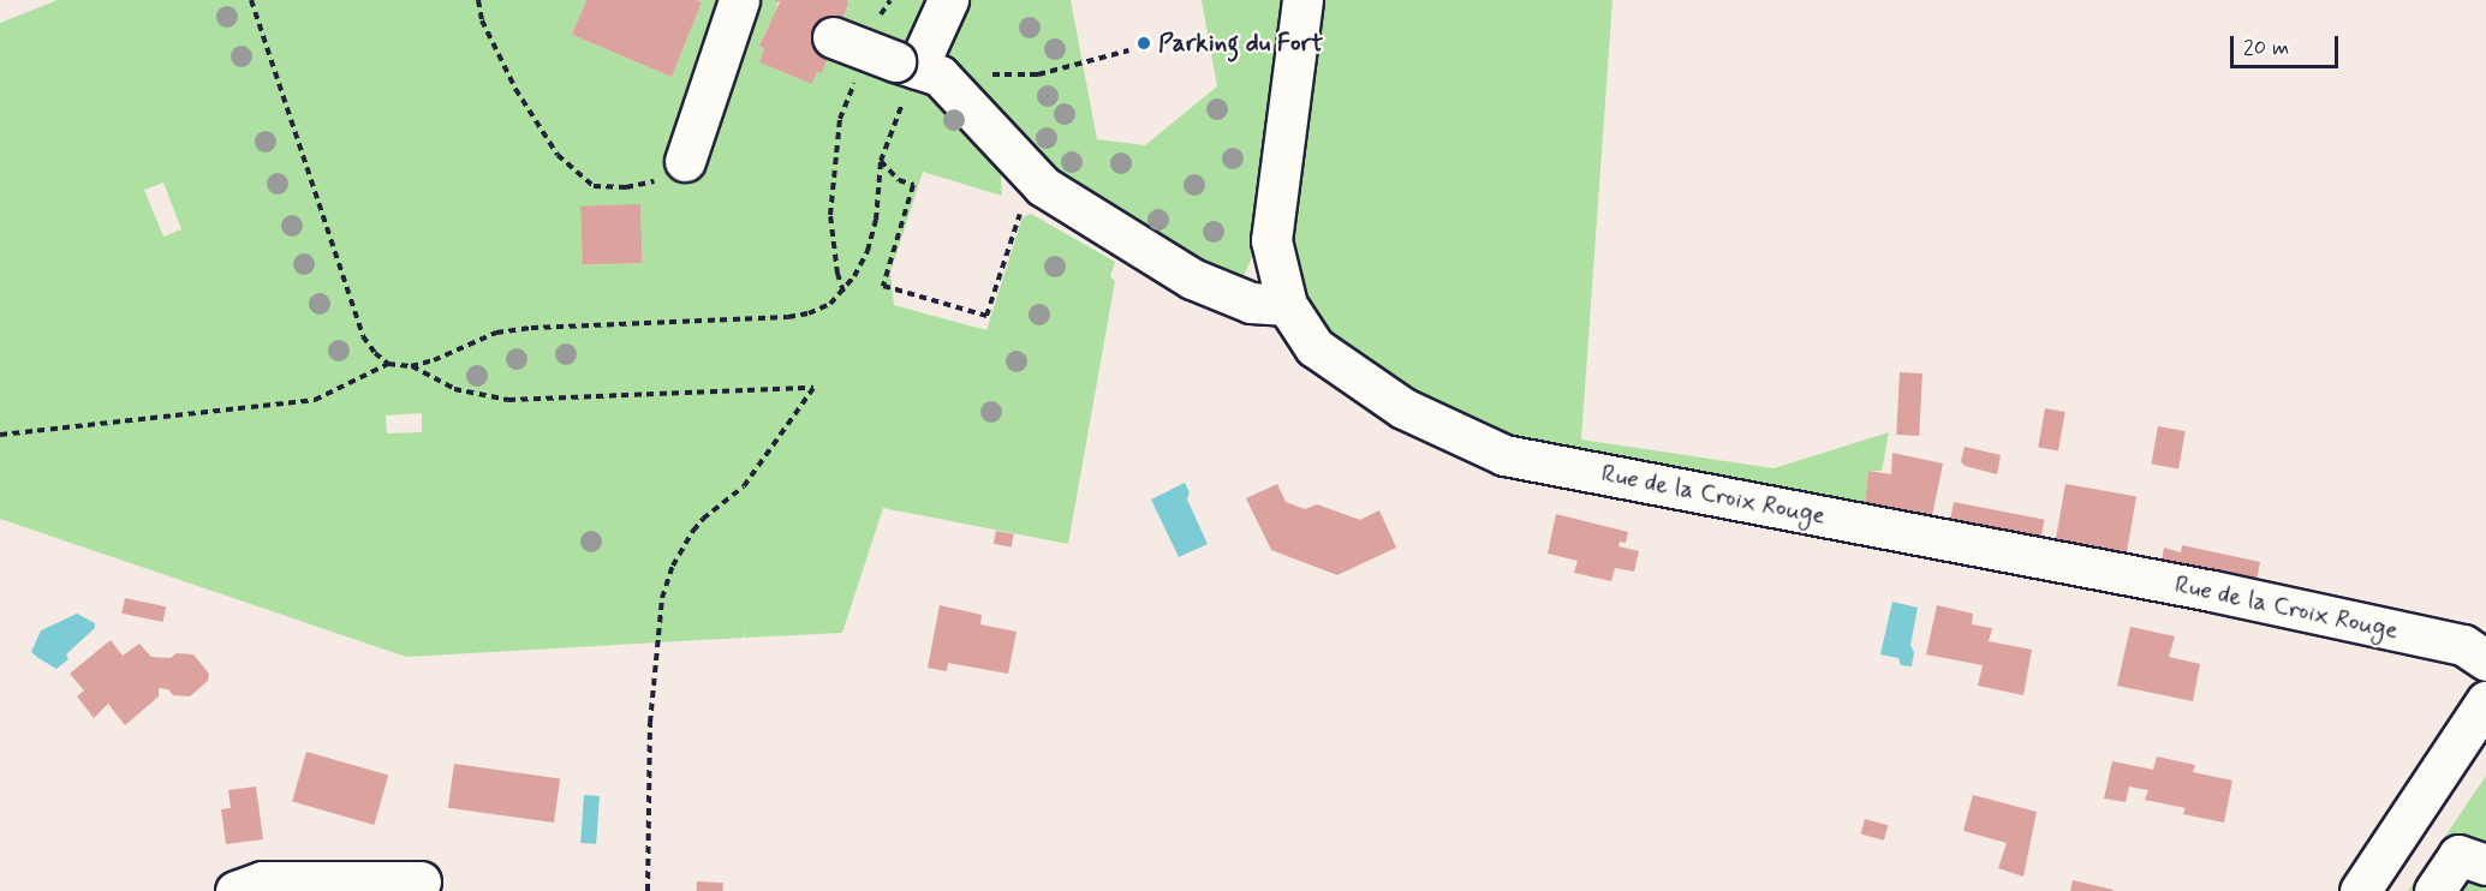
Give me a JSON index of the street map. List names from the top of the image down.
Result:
{
  "streets": {
    "street": ["Rue de la Croix Rouge"]
  },
  "places": ["Parking du Fort"],
  "scale_bar": "20 m"
}
